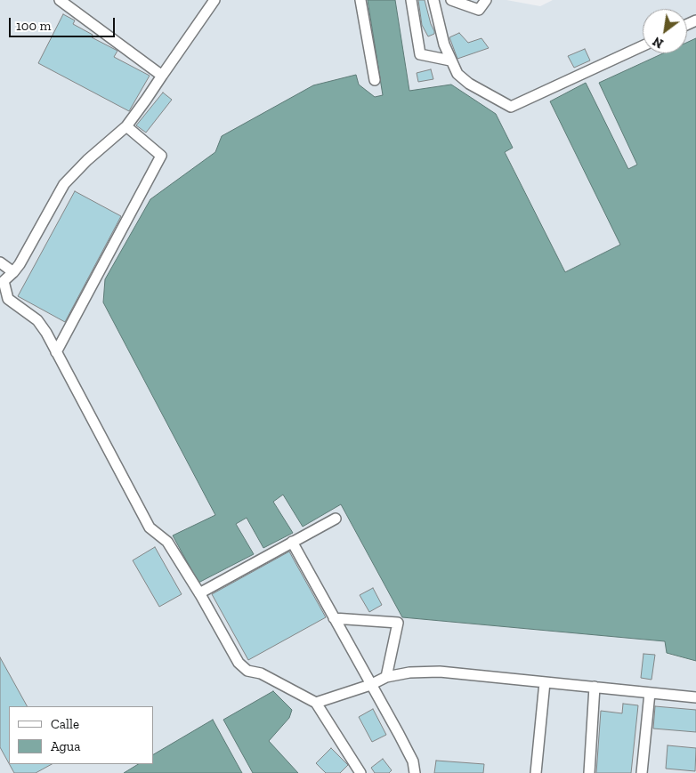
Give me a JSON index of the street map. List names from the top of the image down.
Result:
{
  "legend": ["Calle", "Agua"],
  "scale_bar": "100 m",
  "north": "bottom left"
}
